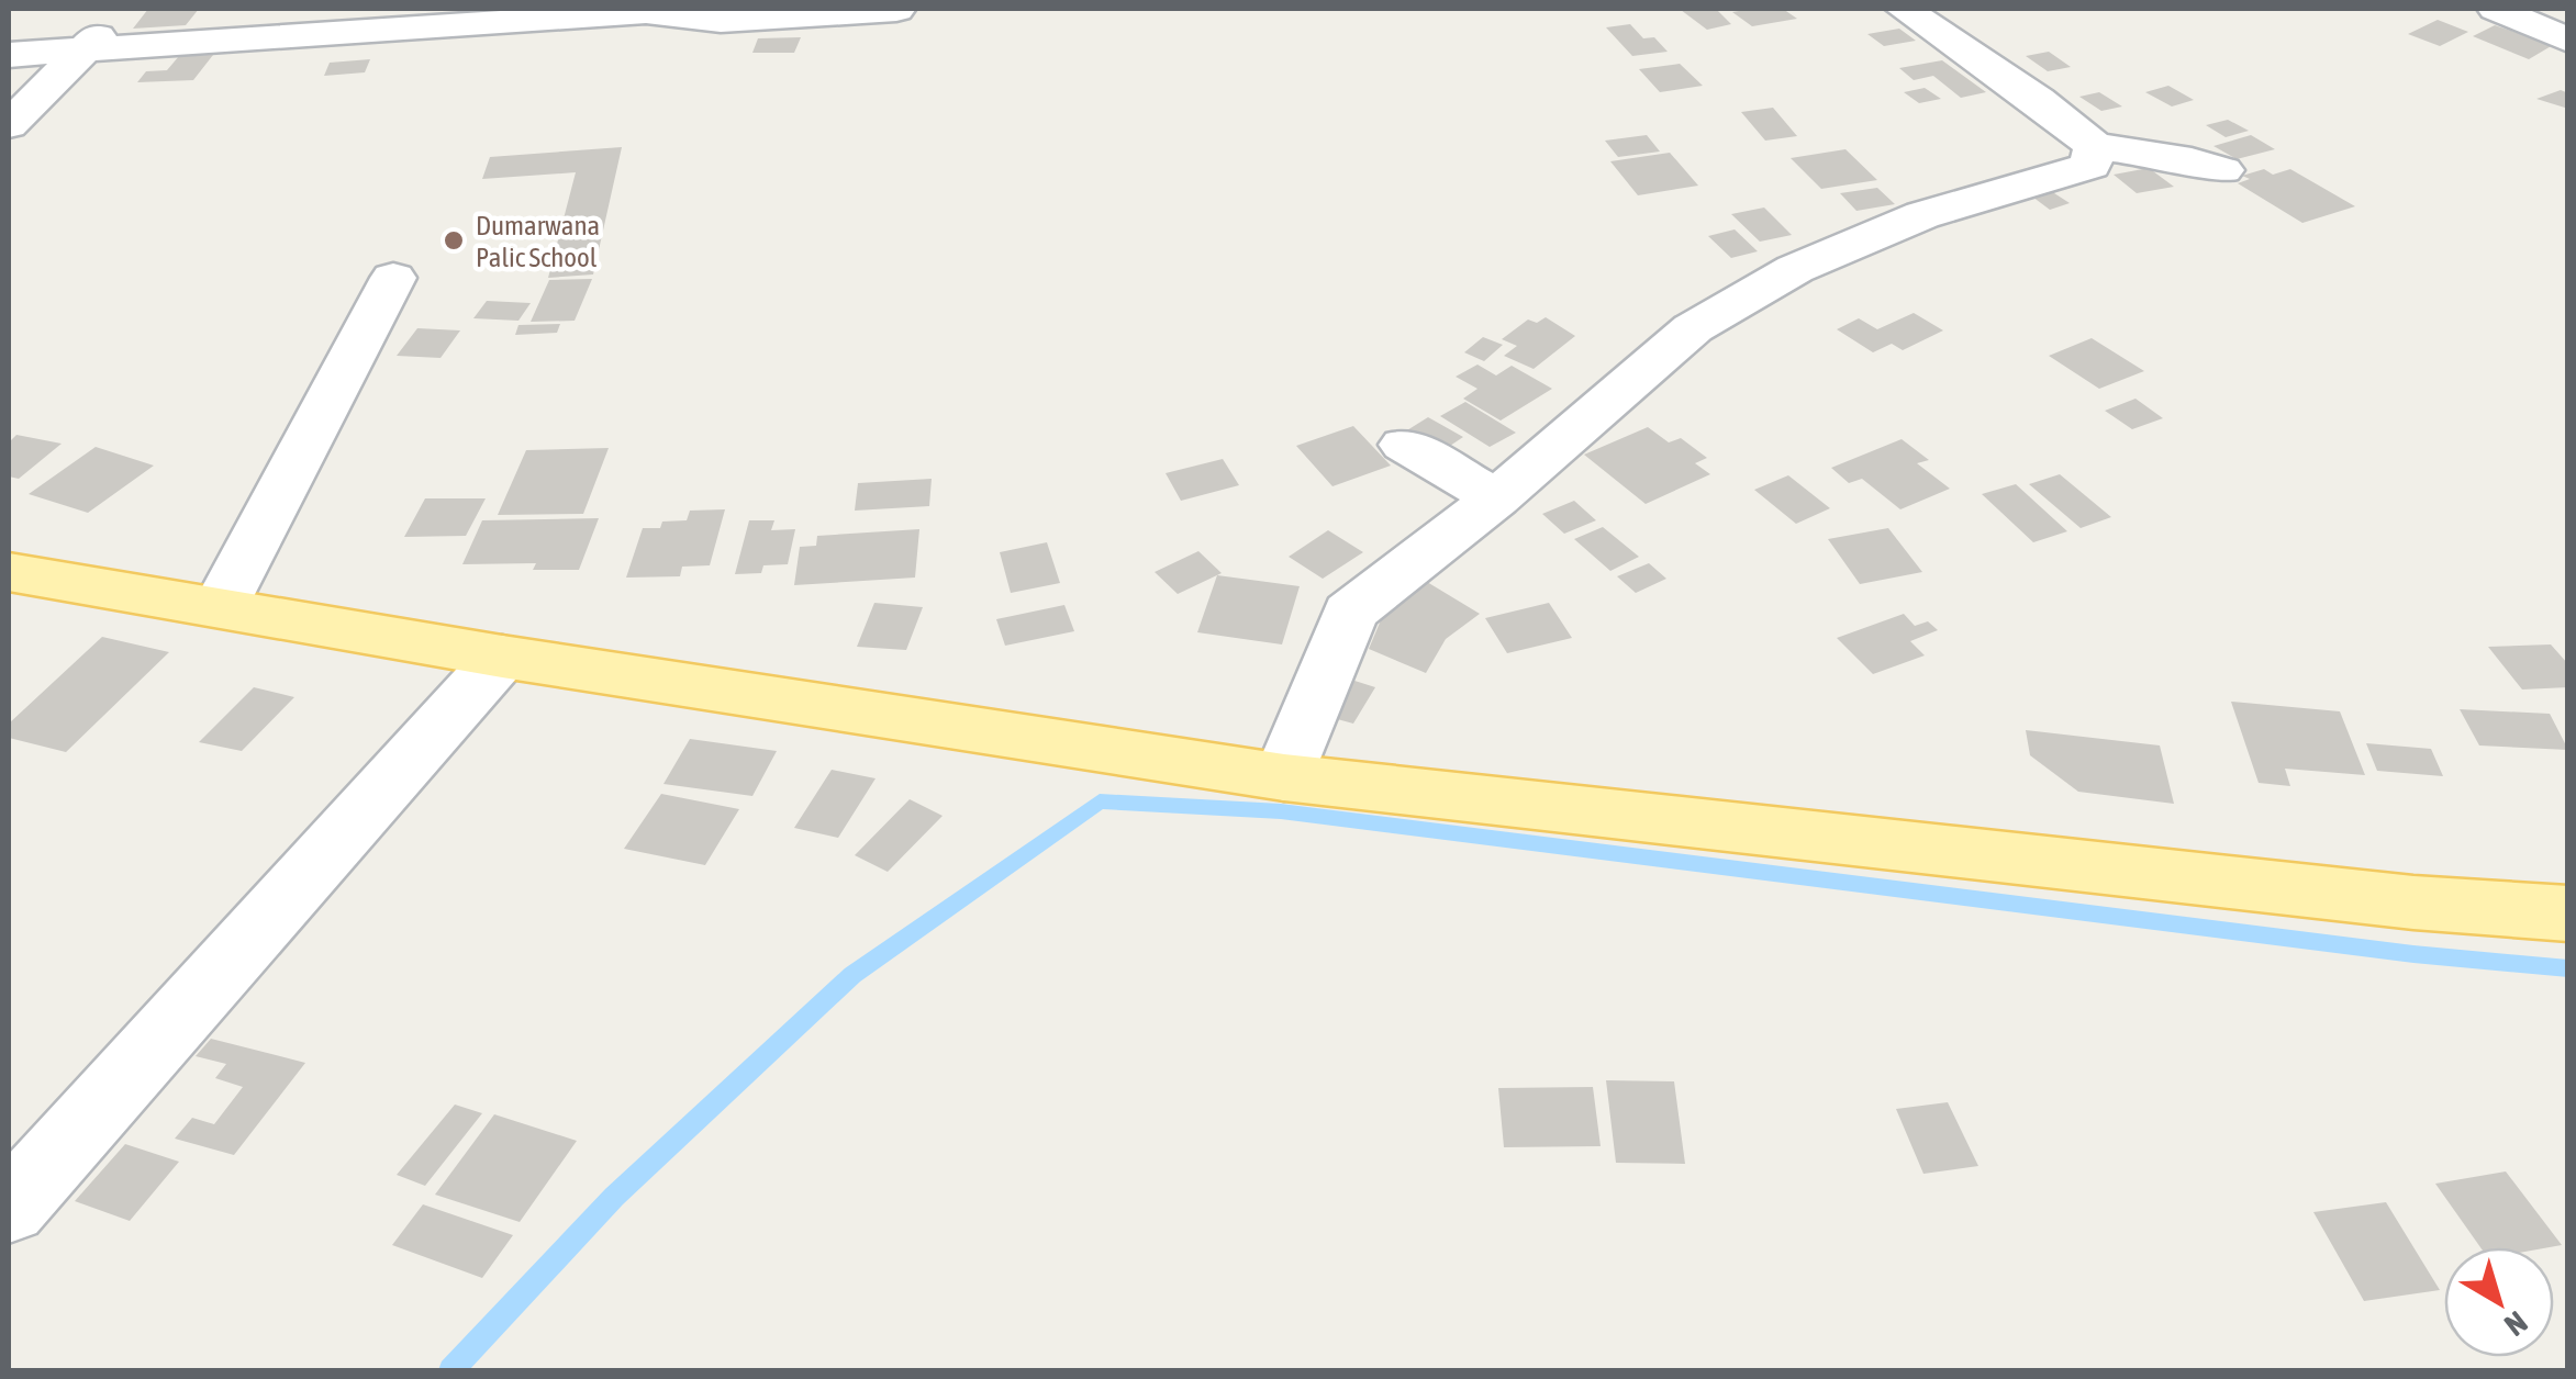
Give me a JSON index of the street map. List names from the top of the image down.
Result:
{
  "places": ["Dumarwana Palic School"],
  "north": "bottom right"
}
